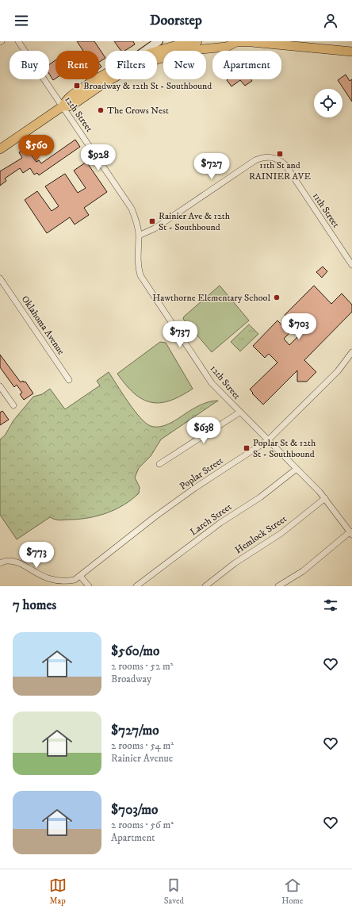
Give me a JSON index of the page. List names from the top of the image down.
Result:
{
  "streets": {
    "street": [
      "12th Street",
      "11th Street",
      "Oklahoma Avenue",
      "Poplar Street",
      "Larch Street",
      "Hemlock Street"
    ]
  },
  "crossings": [
    ["12th Street", "11th Street"],
    ["12th Street", "Poplar Street"],
    ["12th Street", "Larch Street"],
    ["12th Street", "Hemlock Street"]
  ],
  "places": {
    "transit": [
      "Broadway & 12th St - Southbound",
      "11th St and RAINIER AVE",
      "Rainier Ave & 12th St - Southbound",
      "Poplar St & 12th St - Southbound"
    ],
    "other": ["The Crows Nest", "Hawthorne Elementary School"]
  },
  "page": {
    "header": "Doorstep",
    "chip": [
      "Buy",
      "Rent",
      "Filters",
      "New",
      "Apartment"
    ],
    "price": [
      "$560",
      "$928",
      "$727",
      "$703",
      "$737",
      "$638",
      "$773"
    ],
    "heading": "7 homes",
    "list": [
      {
        "name": "$560/mo",
        "note": "2 rooms · 52 m² · Broadway"
      },
      {
        "name": "$727/mo",
        "note": "2 rooms · 54 m² · Rainier Avenue"
      },
      {
        "name": "$703/mo",
        "note": "2 rooms · 56 m² · Apartment"
      }
    ],
    "tabs": ["Map", "Saved", "Home"]
  }
}
